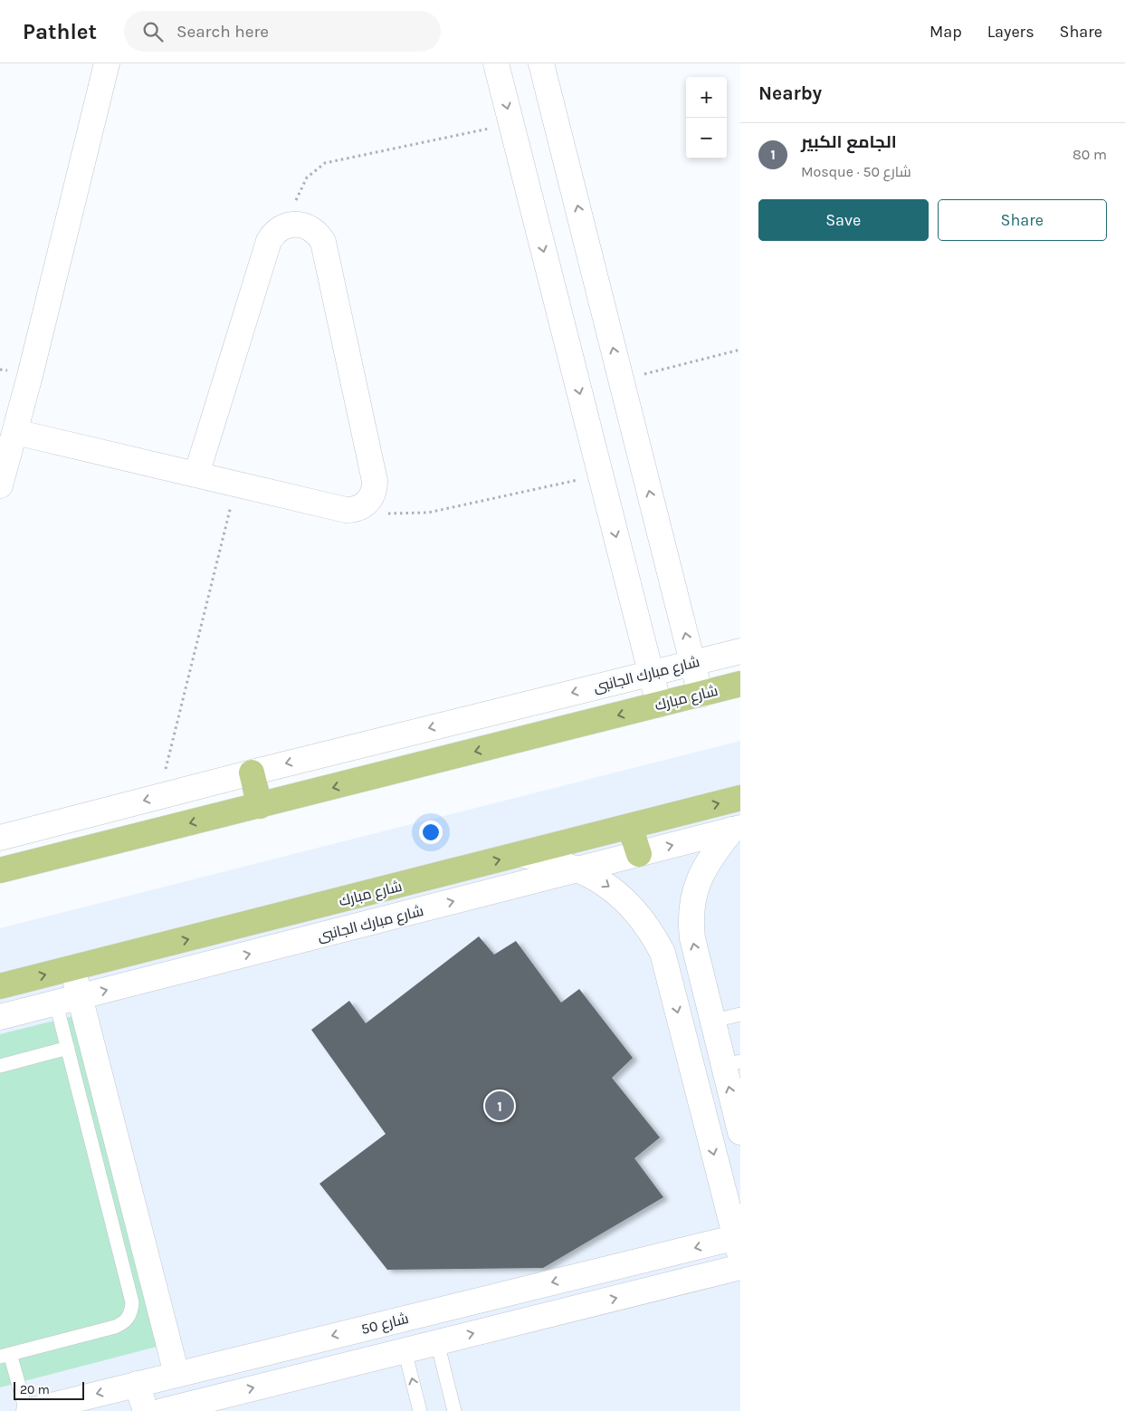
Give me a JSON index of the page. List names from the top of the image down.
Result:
{
  "streets": {
    "main road": ["شارع مبارك"],
    "street": ["شارع مبارك الجانبى", "شارع 50"]
  },
  "scale_bar": "20 m",
  "page": {
    "header": "Pathlet",
    "search": "Search here",
    "nav": ["Map", "Layers", "Share"],
    "heading": "Nearby",
    "map_buttons": ["+", "−"],
    "list": [
      {
        "mark": "1",
        "name": "الجامع الكبير",
        "note": "Mosque · شارع 50",
        "value": "80 m"
      }
    ],
    "buttons": ["Save", "Share"],
    "pins": "1",
    "scale": "20 m"
  }
}
